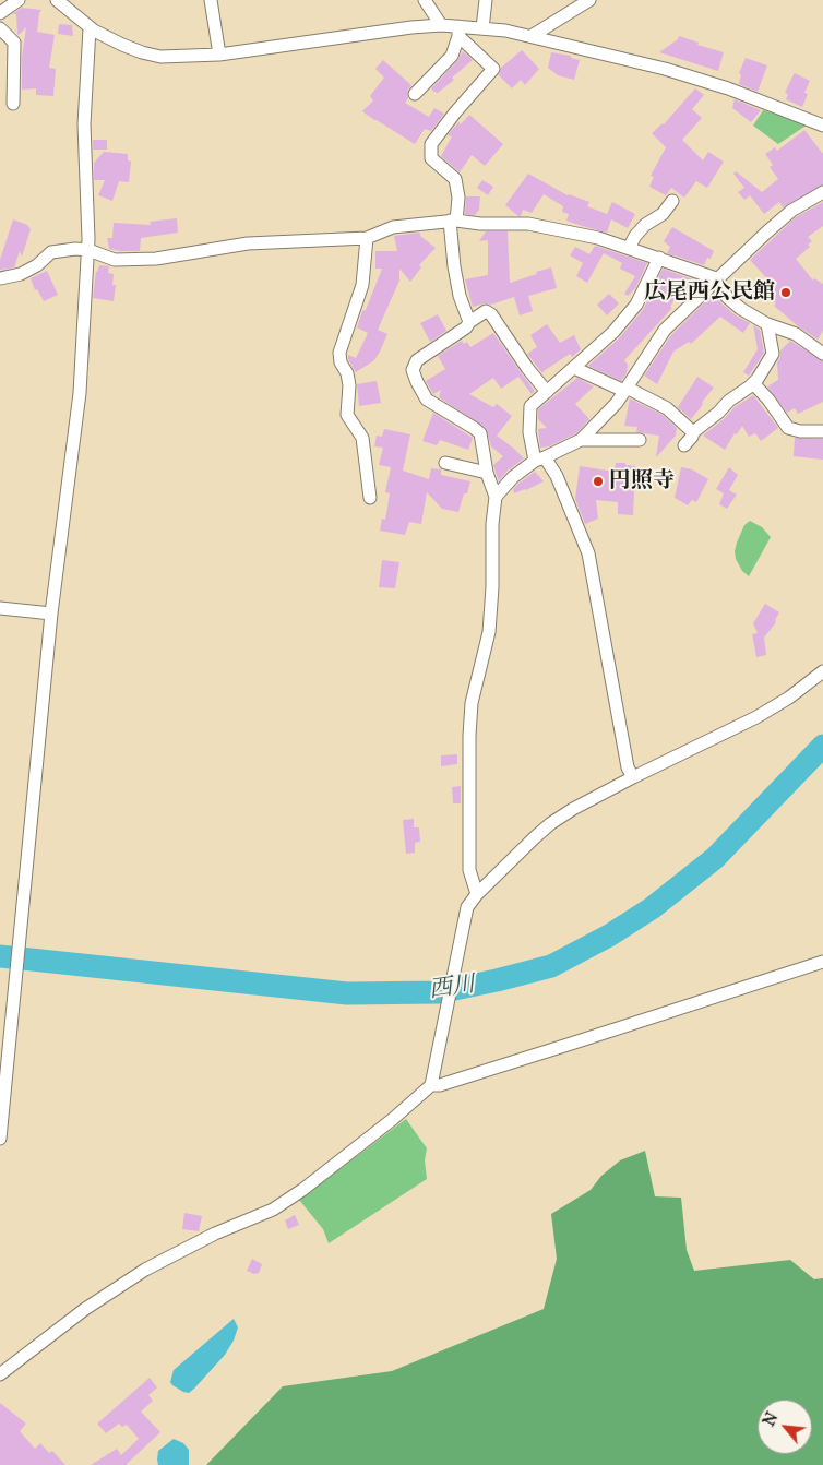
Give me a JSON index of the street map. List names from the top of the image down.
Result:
{
  "water": ["西川"],
  "places": ["広尾西公民館", "円照寺"],
  "north": "top left"
}
